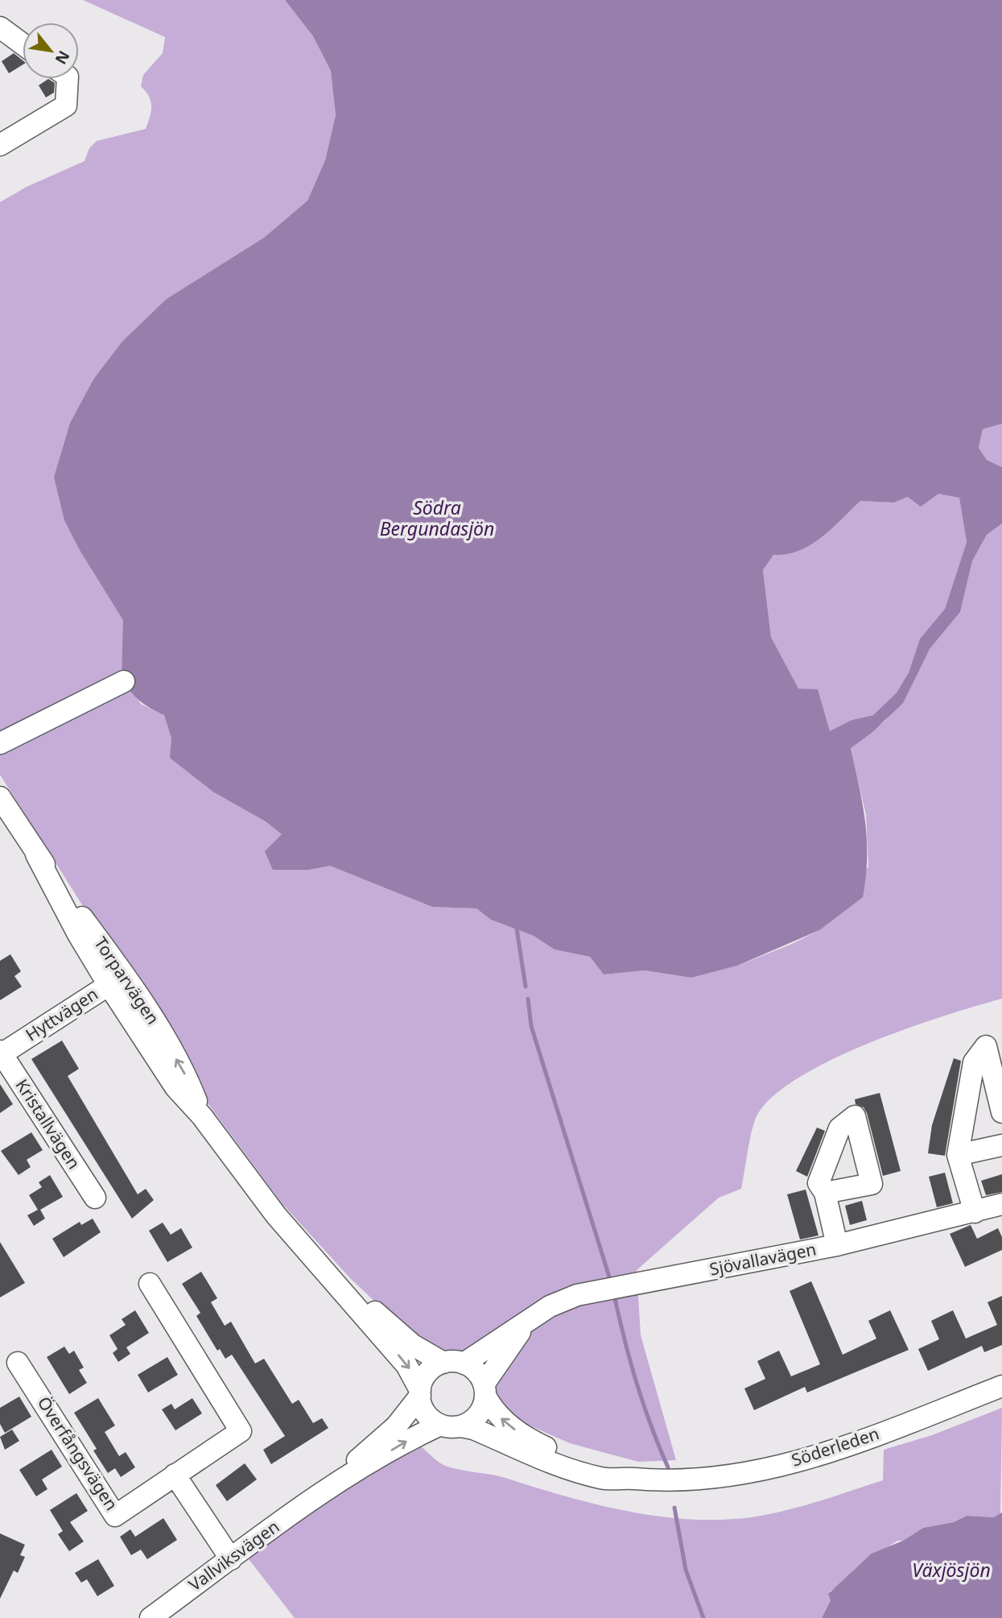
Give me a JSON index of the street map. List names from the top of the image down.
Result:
{
  "streets": {
    "street": [
      "Torparvägen",
      "Hyttvägen",
      "Kristallvägen",
      "Sjövallavägen",
      "Söderleden",
      "Överfångsvägen",
      "Vallviksvägen"
    ]
  },
  "crossings": [
    ["Torparvägen", "Hyttvägen"],
    ["Torparvägen", "Sjövallavägen"],
    ["Torparvägen", "Söderleden"],
    ["Torparvägen", "Vallviksvägen"],
    ["Hyttvägen", "Kristallvägen"],
    ["Sjövallavägen", "Söderleden"],
    ["Sjövallavägen", "Vallviksvägen"],
    ["Söderleden", "Vallviksvägen"]
  ],
  "water": ["Södra Bergundasjön", "Växjösjön"],
  "north": "bottom right"
}
